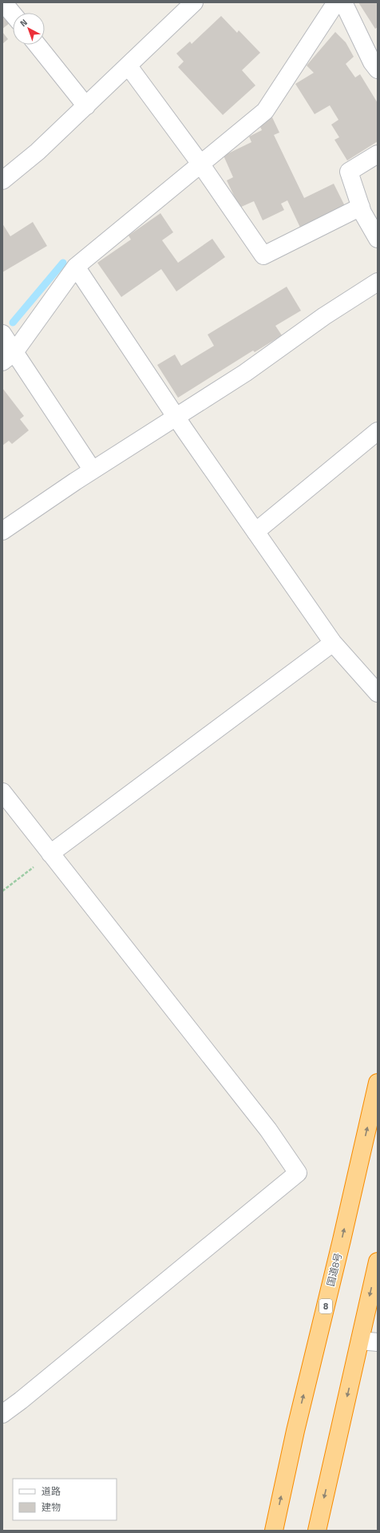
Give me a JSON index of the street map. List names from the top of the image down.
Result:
{
  "streets": {
    "highway": ["国道8号", "8"]
  },
  "legend": ["道路", "建物"],
  "north": "top left"
}
